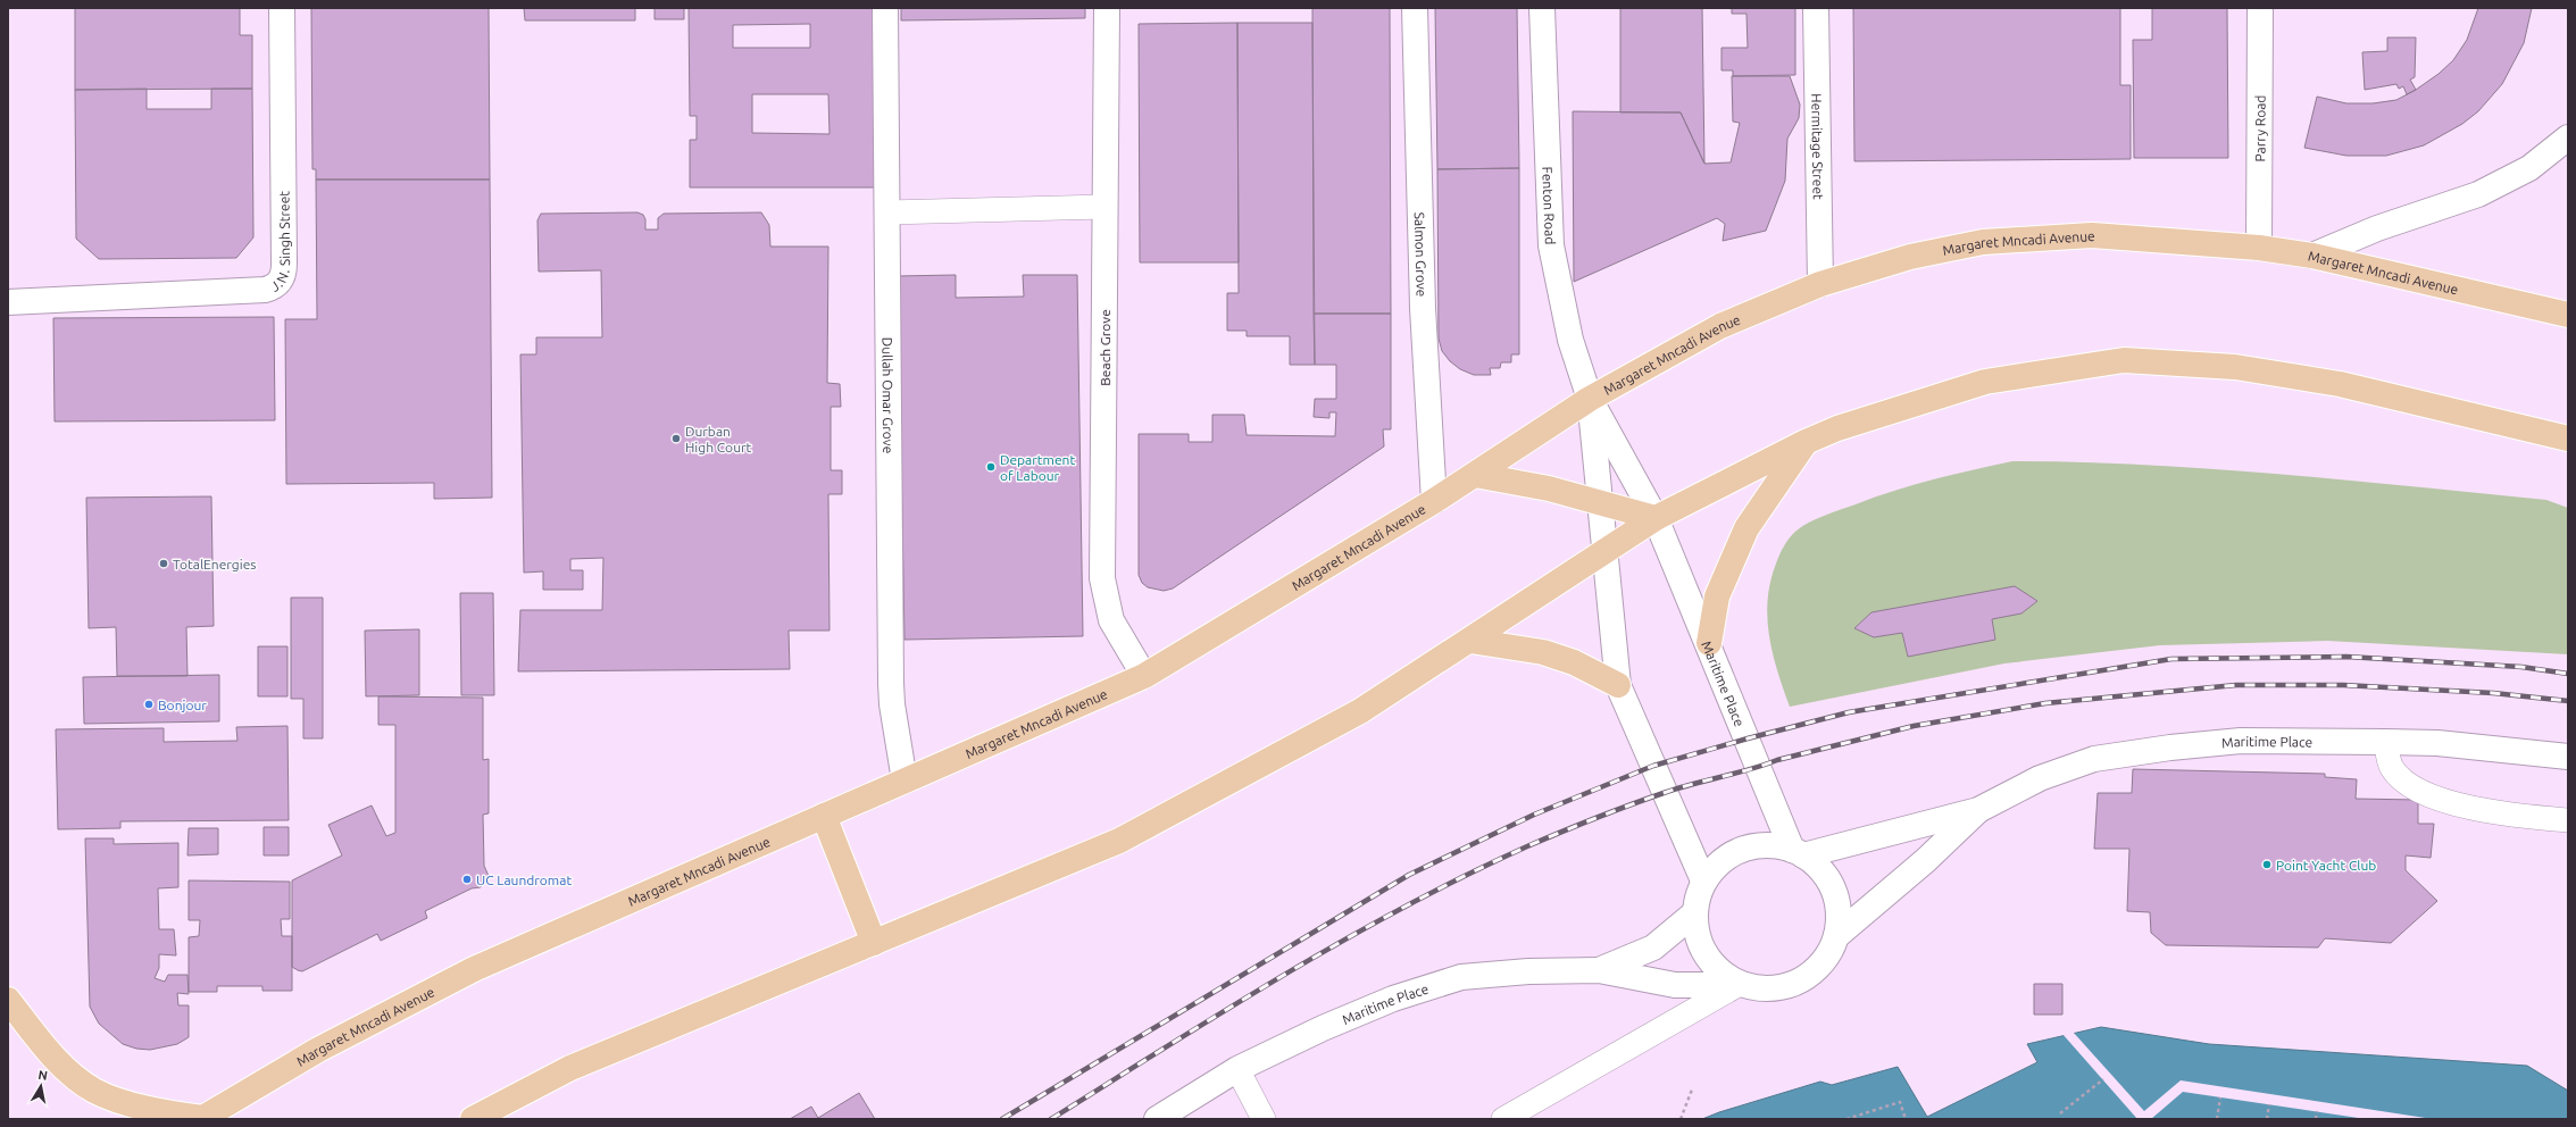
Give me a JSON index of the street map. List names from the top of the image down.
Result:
{
  "streets": {
    "main road": ["Margaret Mncadi Avenue"],
    "street": [
      "Parry Road",
      "Hermitage Street",
      "Fenton Road",
      "J.N. Singh Street",
      "Salmon Grove",
      "Beach Grove",
      "Dullah Omar Grove",
      "Maritime Place"
    ]
  },
  "crossings": [
    ["Parry Road", "Margaret Mncadi Avenue"],
    ["Hermitage Street", "Margaret Mncadi Avenue"],
    ["Fenton Road", "Margaret Mncadi Avenue"],
    ["Fenton Road", "Maritime Place"],
    ["Margaret Mncadi Avenue", "Salmon Grove"],
    ["Margaret Mncadi Avenue", "Beach Grove"],
    ["Margaret Mncadi Avenue", "Dullah Omar Grove"],
    ["Margaret Mncadi Avenue", "Maritime Place"]
  ],
  "places": [
    "Durban High Court",
    "Department of Labour",
    "TotalEnergies",
    "Bonjour",
    "Point Yacht Club",
    "UC Laundromat"
  ],
  "north": "top"
}
